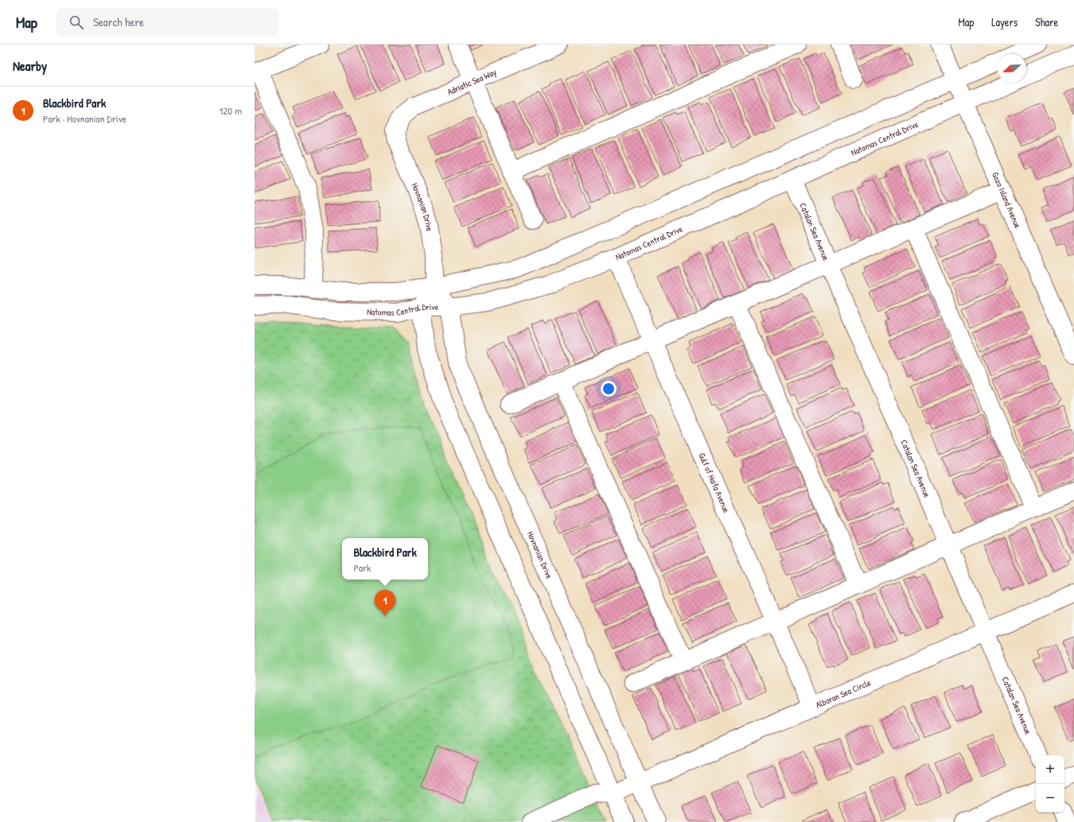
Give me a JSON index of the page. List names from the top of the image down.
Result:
{
  "streets": {
    "street": [
      "Adriatic Sea Way",
      "Natomas Central Drive",
      "Gozo Island Avenue",
      "Hovnanian Drive",
      "Catalan Sea Avenue",
      "Gulf of Haifa Avenue",
      "Alboran Sea Circle"
    ]
  },
  "crossings": [
    ["Adriatic Sea Way", "Hovnanian Drive"],
    ["Natomas Central Drive", "Gozo Island Avenue"],
    ["Natomas Central Drive", "Hovnanian Drive"],
    ["Natomas Central Drive", "Catalan Sea Avenue"],
    ["Natomas Central Drive", "Gulf of Haifa Avenue"],
    ["Hovnanian Drive", "Alboran Sea Circle"],
    ["Catalan Sea Avenue", "Alboran Sea Circle"],
    ["Gulf of Haifa Avenue", "Alboran Sea Circle"]
  ],
  "north": "bottom left",
  "page": {
    "header": "Map",
    "search": "Search here",
    "nav": ["Map", "Layers", "Share"],
    "heading": "Nearby",
    "list": [
      {
        "mark": "1",
        "name": "Blackbird Park",
        "note": "Park · Hovnanian Drive",
        "value": "120 m"
      }
    ],
    "popup": ["Blackbird Park", "Park"],
    "pins": "1",
    "map_buttons": ["+", "−"]
  }
}
